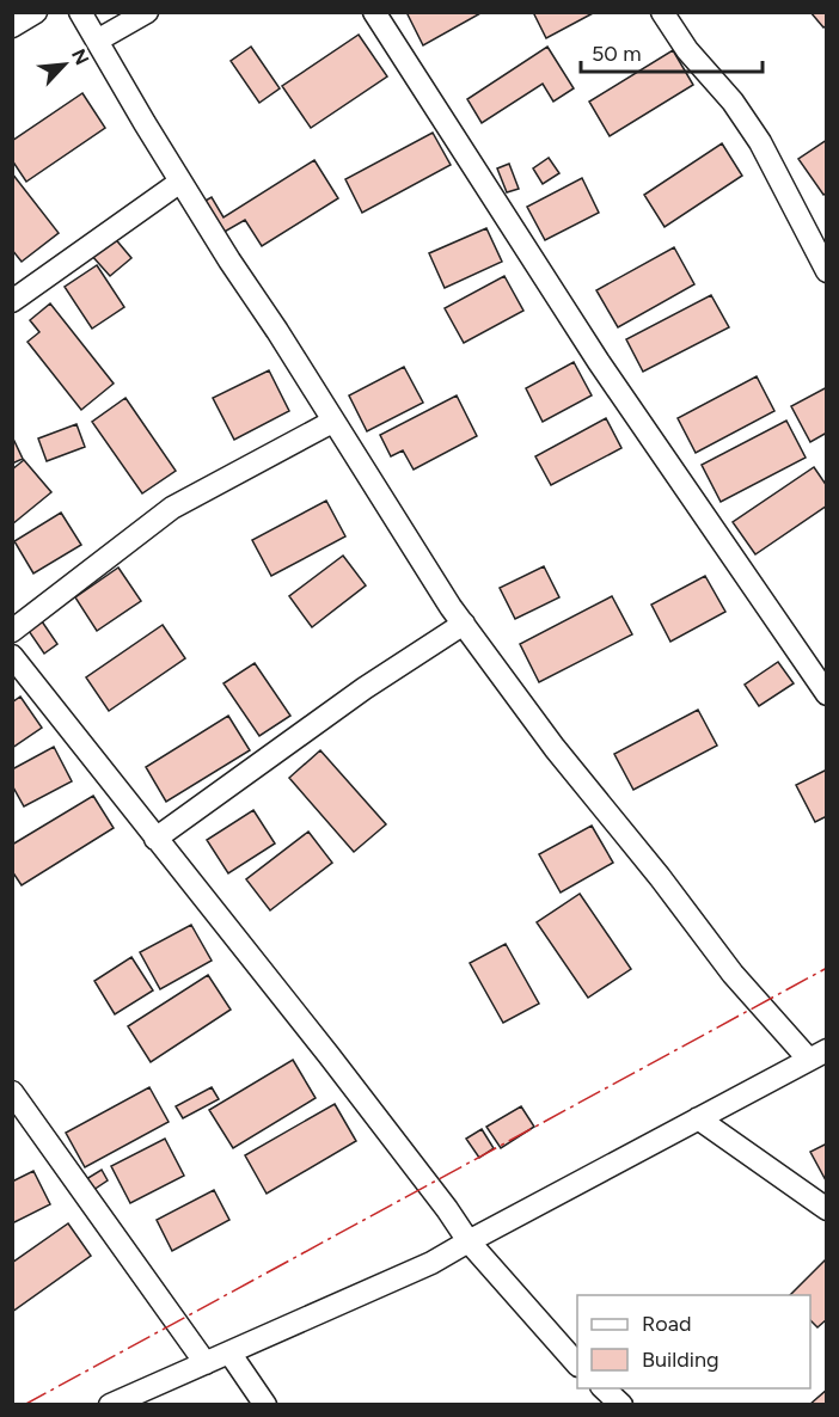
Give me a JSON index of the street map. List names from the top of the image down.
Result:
{
  "legend": ["Road", "Building"],
  "scale_bar": "50 m",
  "north": "top right"
}
